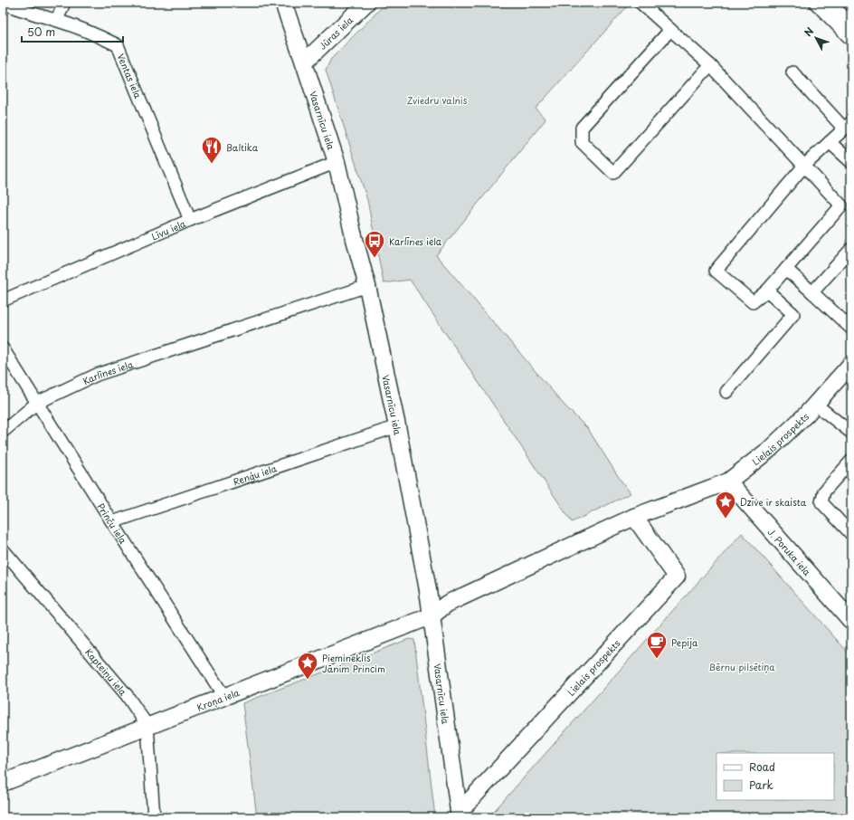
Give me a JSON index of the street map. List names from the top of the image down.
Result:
{
  "streets": {
    "street": [
      "Jūras iela",
      "Ventas iela",
      "Vasarnīcu iela",
      "Līvu iela",
      "Karlīnes iela",
      "Lielais prospekts",
      "Reņģu iela",
      "Prinču iela",
      "J. Poruka iela",
      "Kapteiņu iela",
      "Kroņa iela"
    ]
  },
  "crossings": [
    ["Jūras iela", "Vasarnīcu iela"],
    ["Ventas iela", "Līvu iela"],
    ["Vasarnīcu iela", "Līvu iela"],
    ["Vasarnīcu iela", "Karlīnes iela"],
    ["Vasarnīcu iela", "Lielais prospekts"],
    ["Vasarnīcu iela", "Reņģu iela"],
    ["Vasarnīcu iela", "Kroņa iela"],
    ["Karlīnes iela", "Prinču iela"],
    ["Lielais prospekts", "J. Poruka iela"],
    ["Lielais prospekts", "Kroņa iela"],
    ["Reņģu iela", "Prinču iela"],
    ["Prinču iela", "Kroņa iela"],
    ["Kapteiņu iela", "Kroņa iela"]
  ],
  "parks": ["Zviedru valnis", "Bērnu pilsētiņa"],
  "places": {
    "restaurant": ["Baltika"],
    "bus stop": ["Karlīnes iela"],
    "place": ["Dzīve ir skaista", "Piemineklis Jānim Princim"],
    "cafe": ["Pepija"]
  },
  "legend": ["Road", "Park"],
  "scale_bar": "50 m",
  "north": "top left"
}
